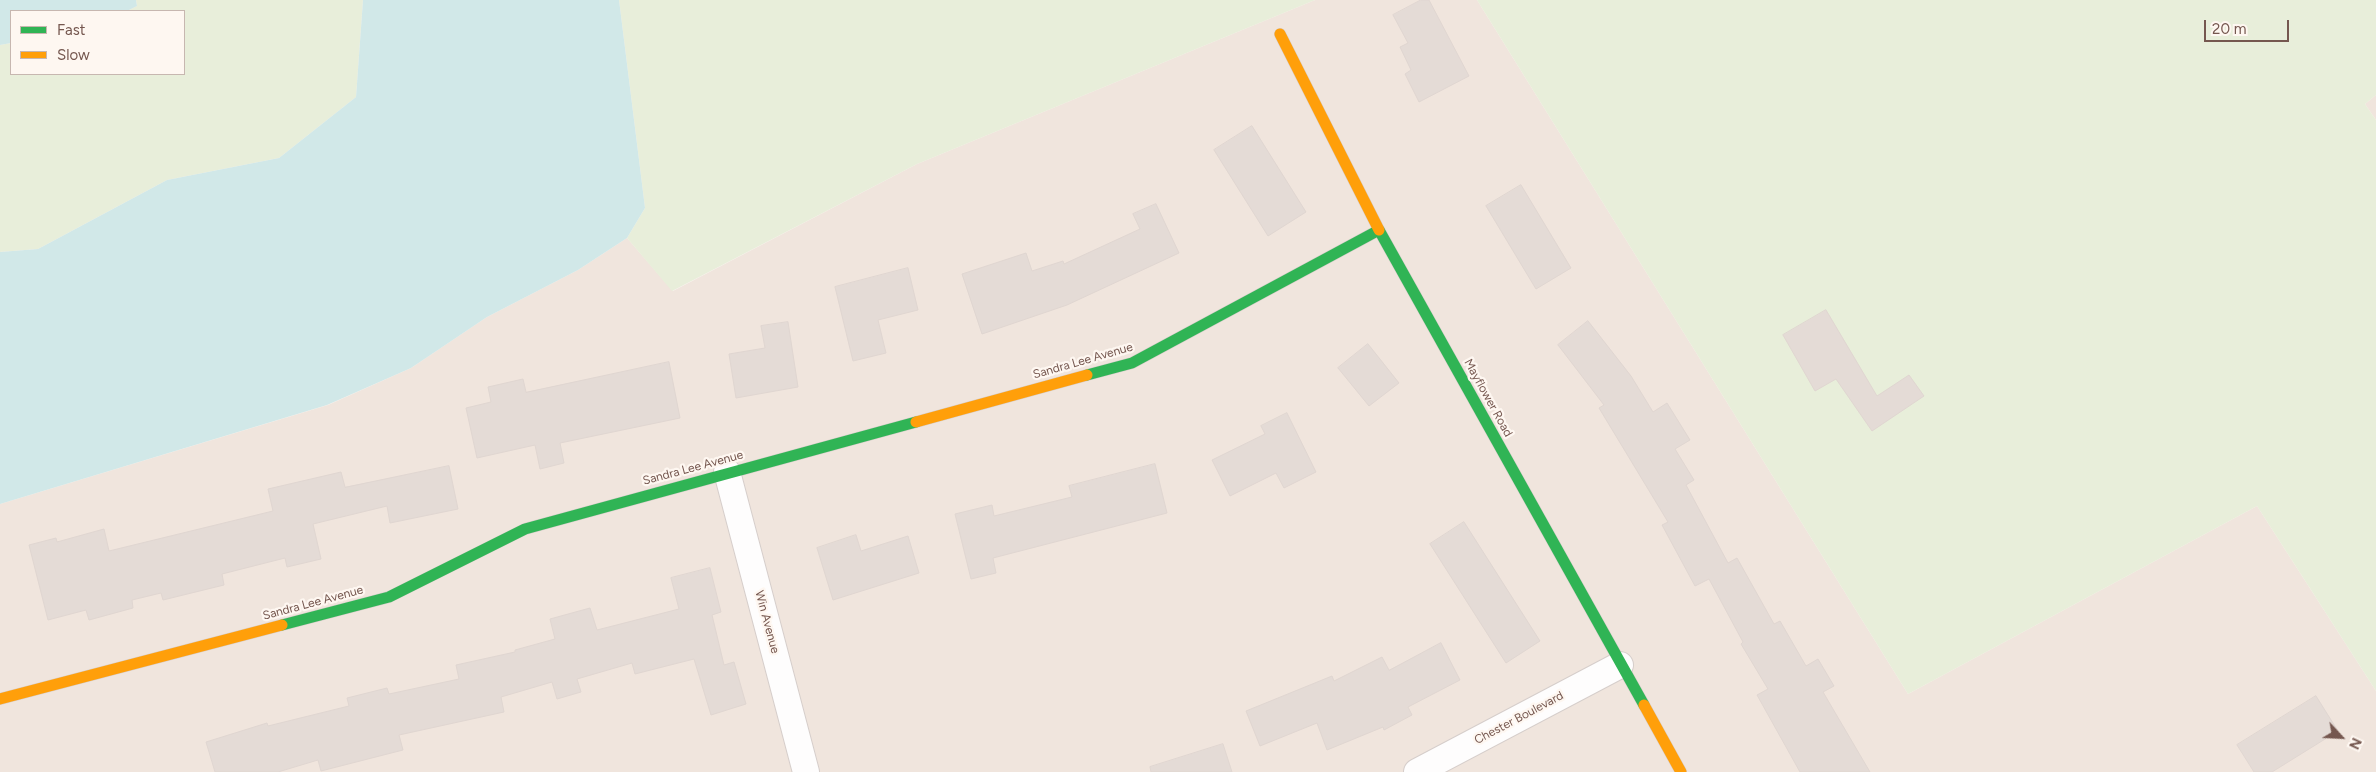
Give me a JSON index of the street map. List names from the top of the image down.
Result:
{
  "streets": {
    "street": [
      "Sandra Lee Avenue",
      "Mayflower Road",
      "Win Avenue",
      "Chester Boulevard"
    ]
  },
  "crossings": [
    ["Sandra Lee Avenue", "Mayflower Road"],
    ["Sandra Lee Avenue", "Win Avenue"],
    ["Mayflower Road", "Chester Boulevard"]
  ],
  "legend": ["Fast", "Slow"],
  "scale_bar": "20 m",
  "north": "bottom right"
}
